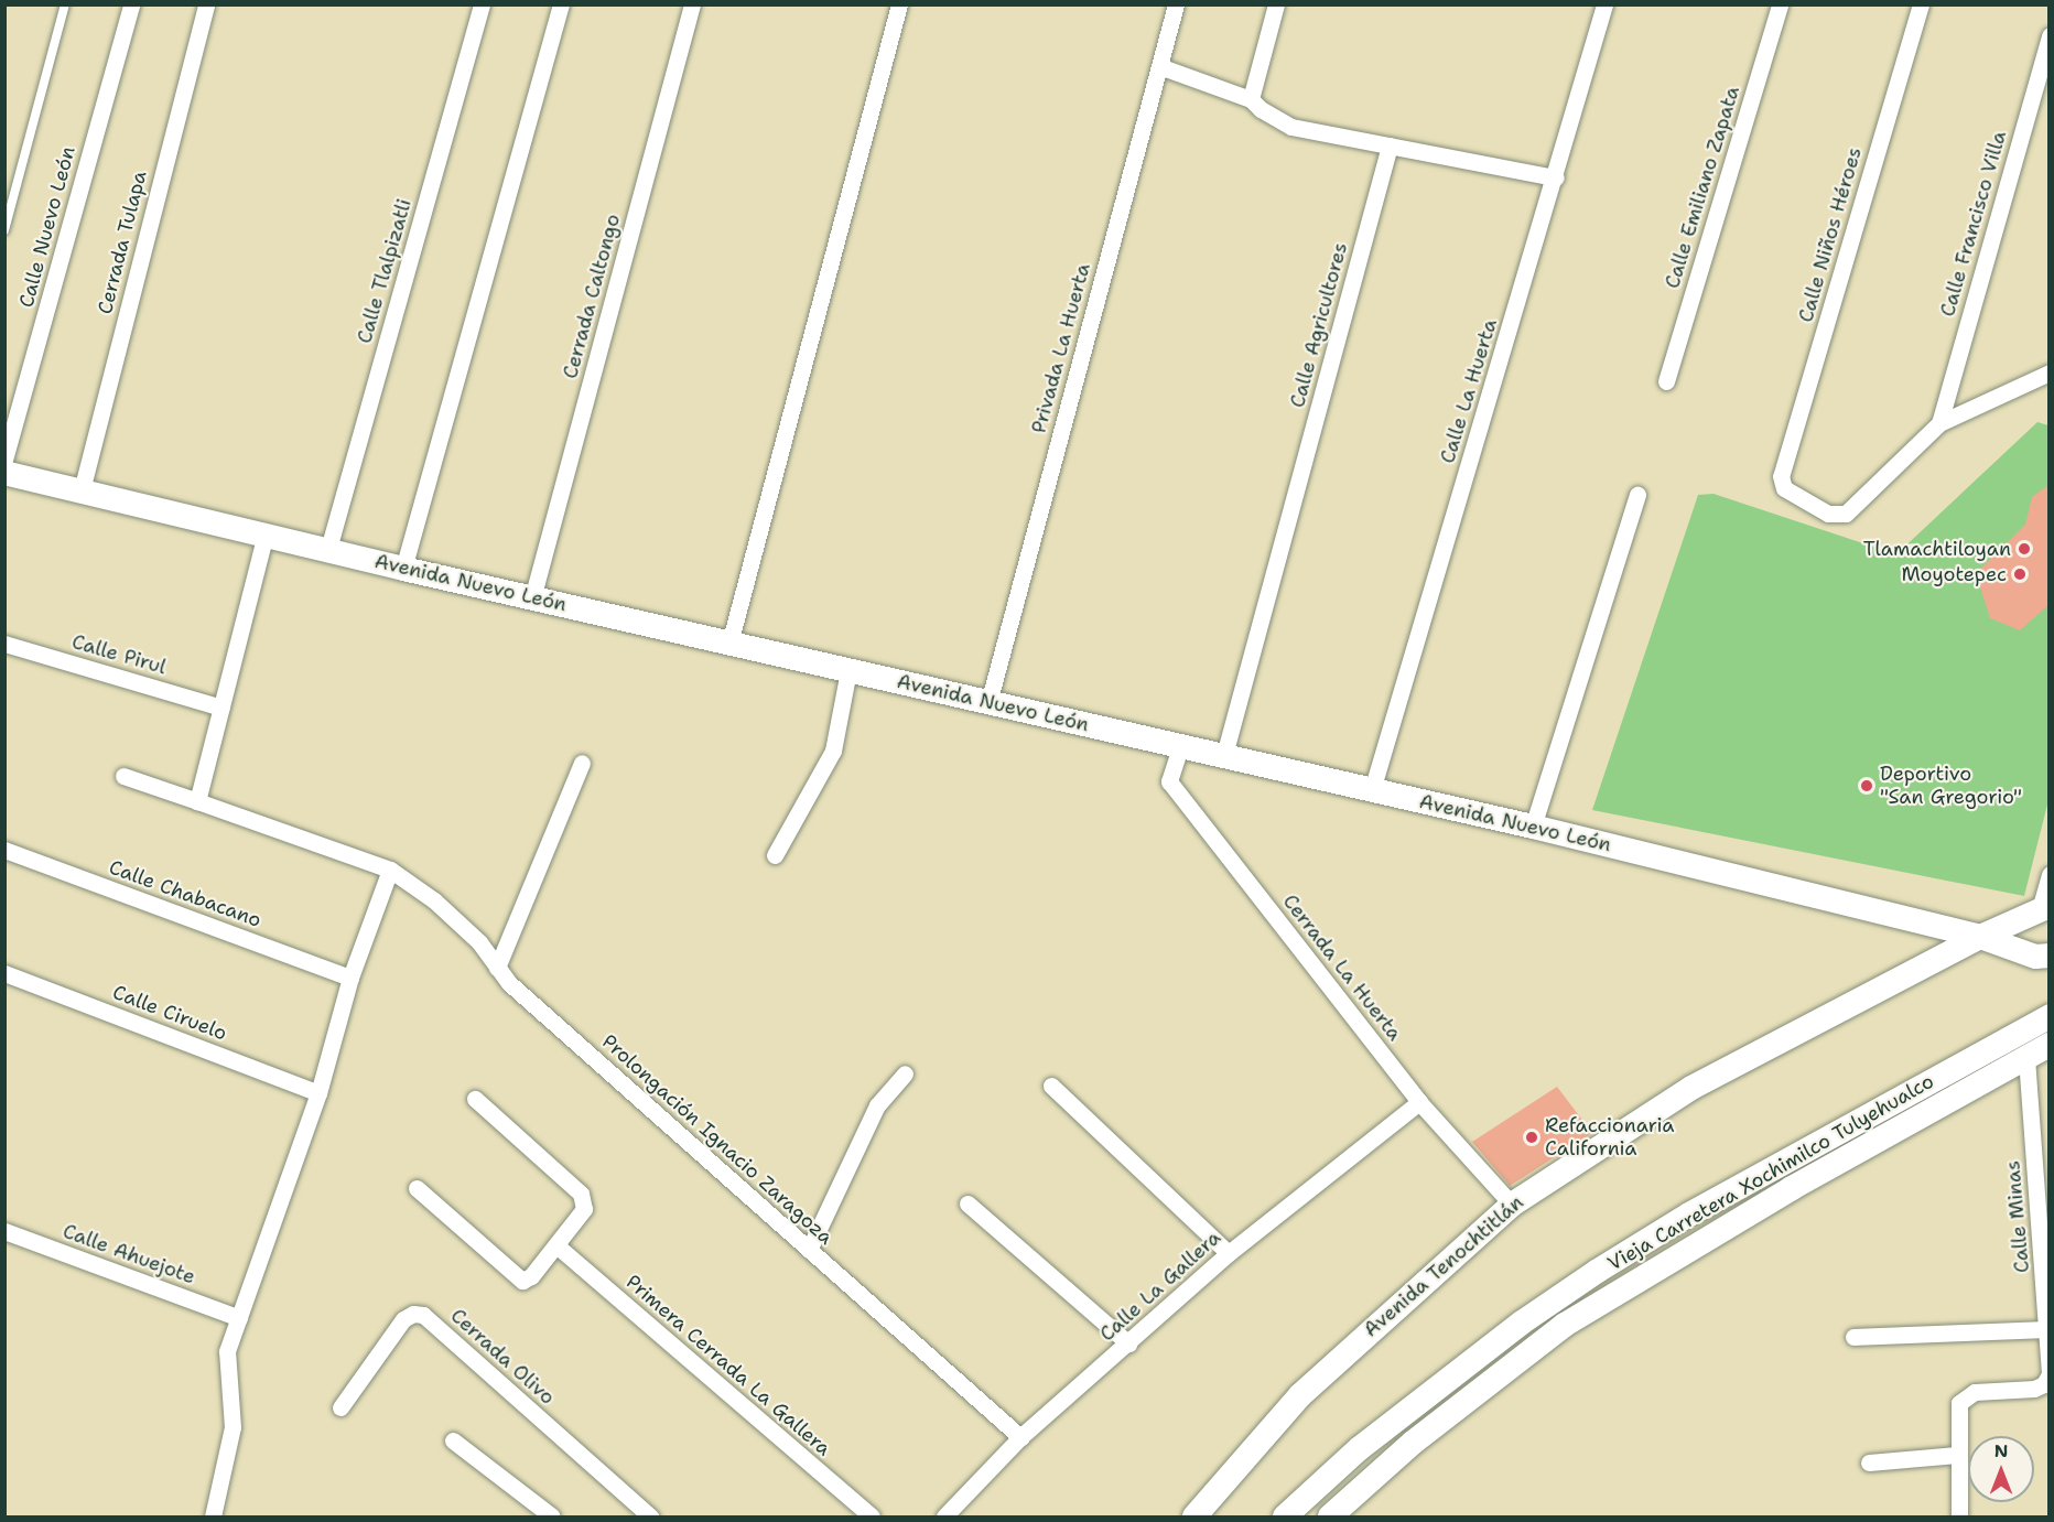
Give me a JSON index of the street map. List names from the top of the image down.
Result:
{
  "streets": {
    "street": [
      "Calle Emiliano Zapata",
      "Calle Francisco Villa",
      "Calle Nuevo León",
      "Calle Niños Héroes",
      "Cerrada Tulapa",
      "Calle Tlalpizatli",
      "Cerrada Caltongo",
      "Calle Agricultores",
      "Privada La Huerta",
      "Calle La Huerta",
      "Avenida Nuevo León",
      "Calle Pirul",
      "Calle Chabacano",
      "Cerrada La Huerta",
      "Calle Ciruelo",
      "Prolongación Ignacio Zaragoza",
      "Vieja Carretera Xochimilco Tulyehualco",
      "Calle Minas",
      "Calle Ahuejote",
      "Avenida Tenochtitlán",
      "Calle La Gallera",
      "Cerrada Olivo",
      "Primera Cerrada La Gallera"
    ]
  },
  "crossings": [
    ["Calle Francisco Villa", "Calle Niños Héroes"],
    ["Cerrada Tulapa", "Avenida Nuevo León"],
    ["Calle Tlalpizatli", "Avenida Nuevo León"],
    ["Cerrada Caltongo", "Avenida Nuevo León"],
    ["Calle Agricultores", "Avenida Nuevo León"],
    ["Privada La Huerta", "Avenida Nuevo León"],
    ["Calle La Huerta", "Avenida Nuevo León"],
    ["Avenida Nuevo León", "Cerrada La Huerta"],
    ["Avenida Nuevo León", "Avenida Tenochtitlán"],
    ["Cerrada La Huerta", "Avenida Tenochtitlán"],
    ["Cerrada La Huerta", "Calle La Gallera"],
    ["Prolongación Ignacio Zaragoza", "Calle La Gallera"]
  ],
  "places": [
    "Tlamachtiloyan",
    "Moyotepec",
    "Deportivo \"San Gregorio\"",
    "Refaccionaria California"
  ],
  "north": "top"
}
